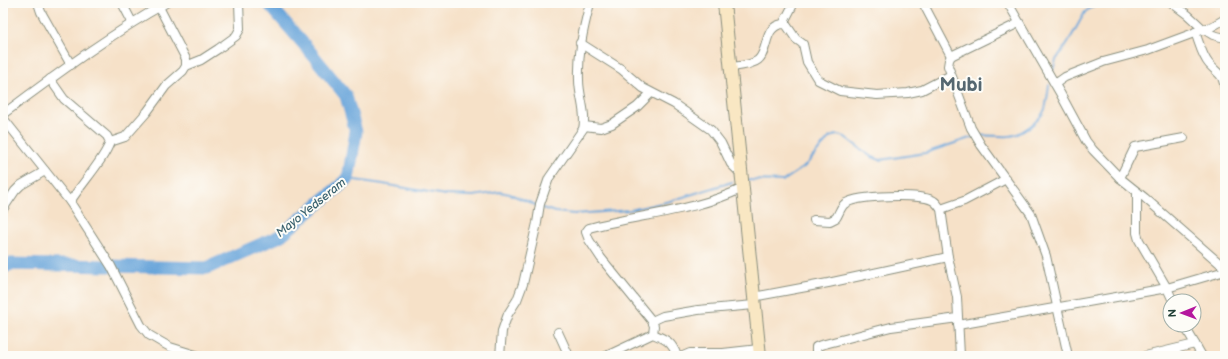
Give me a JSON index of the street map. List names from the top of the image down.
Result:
{
  "districts": ["Mubi"],
  "water": ["Mayo Yedseram"],
  "north": "left"
}
